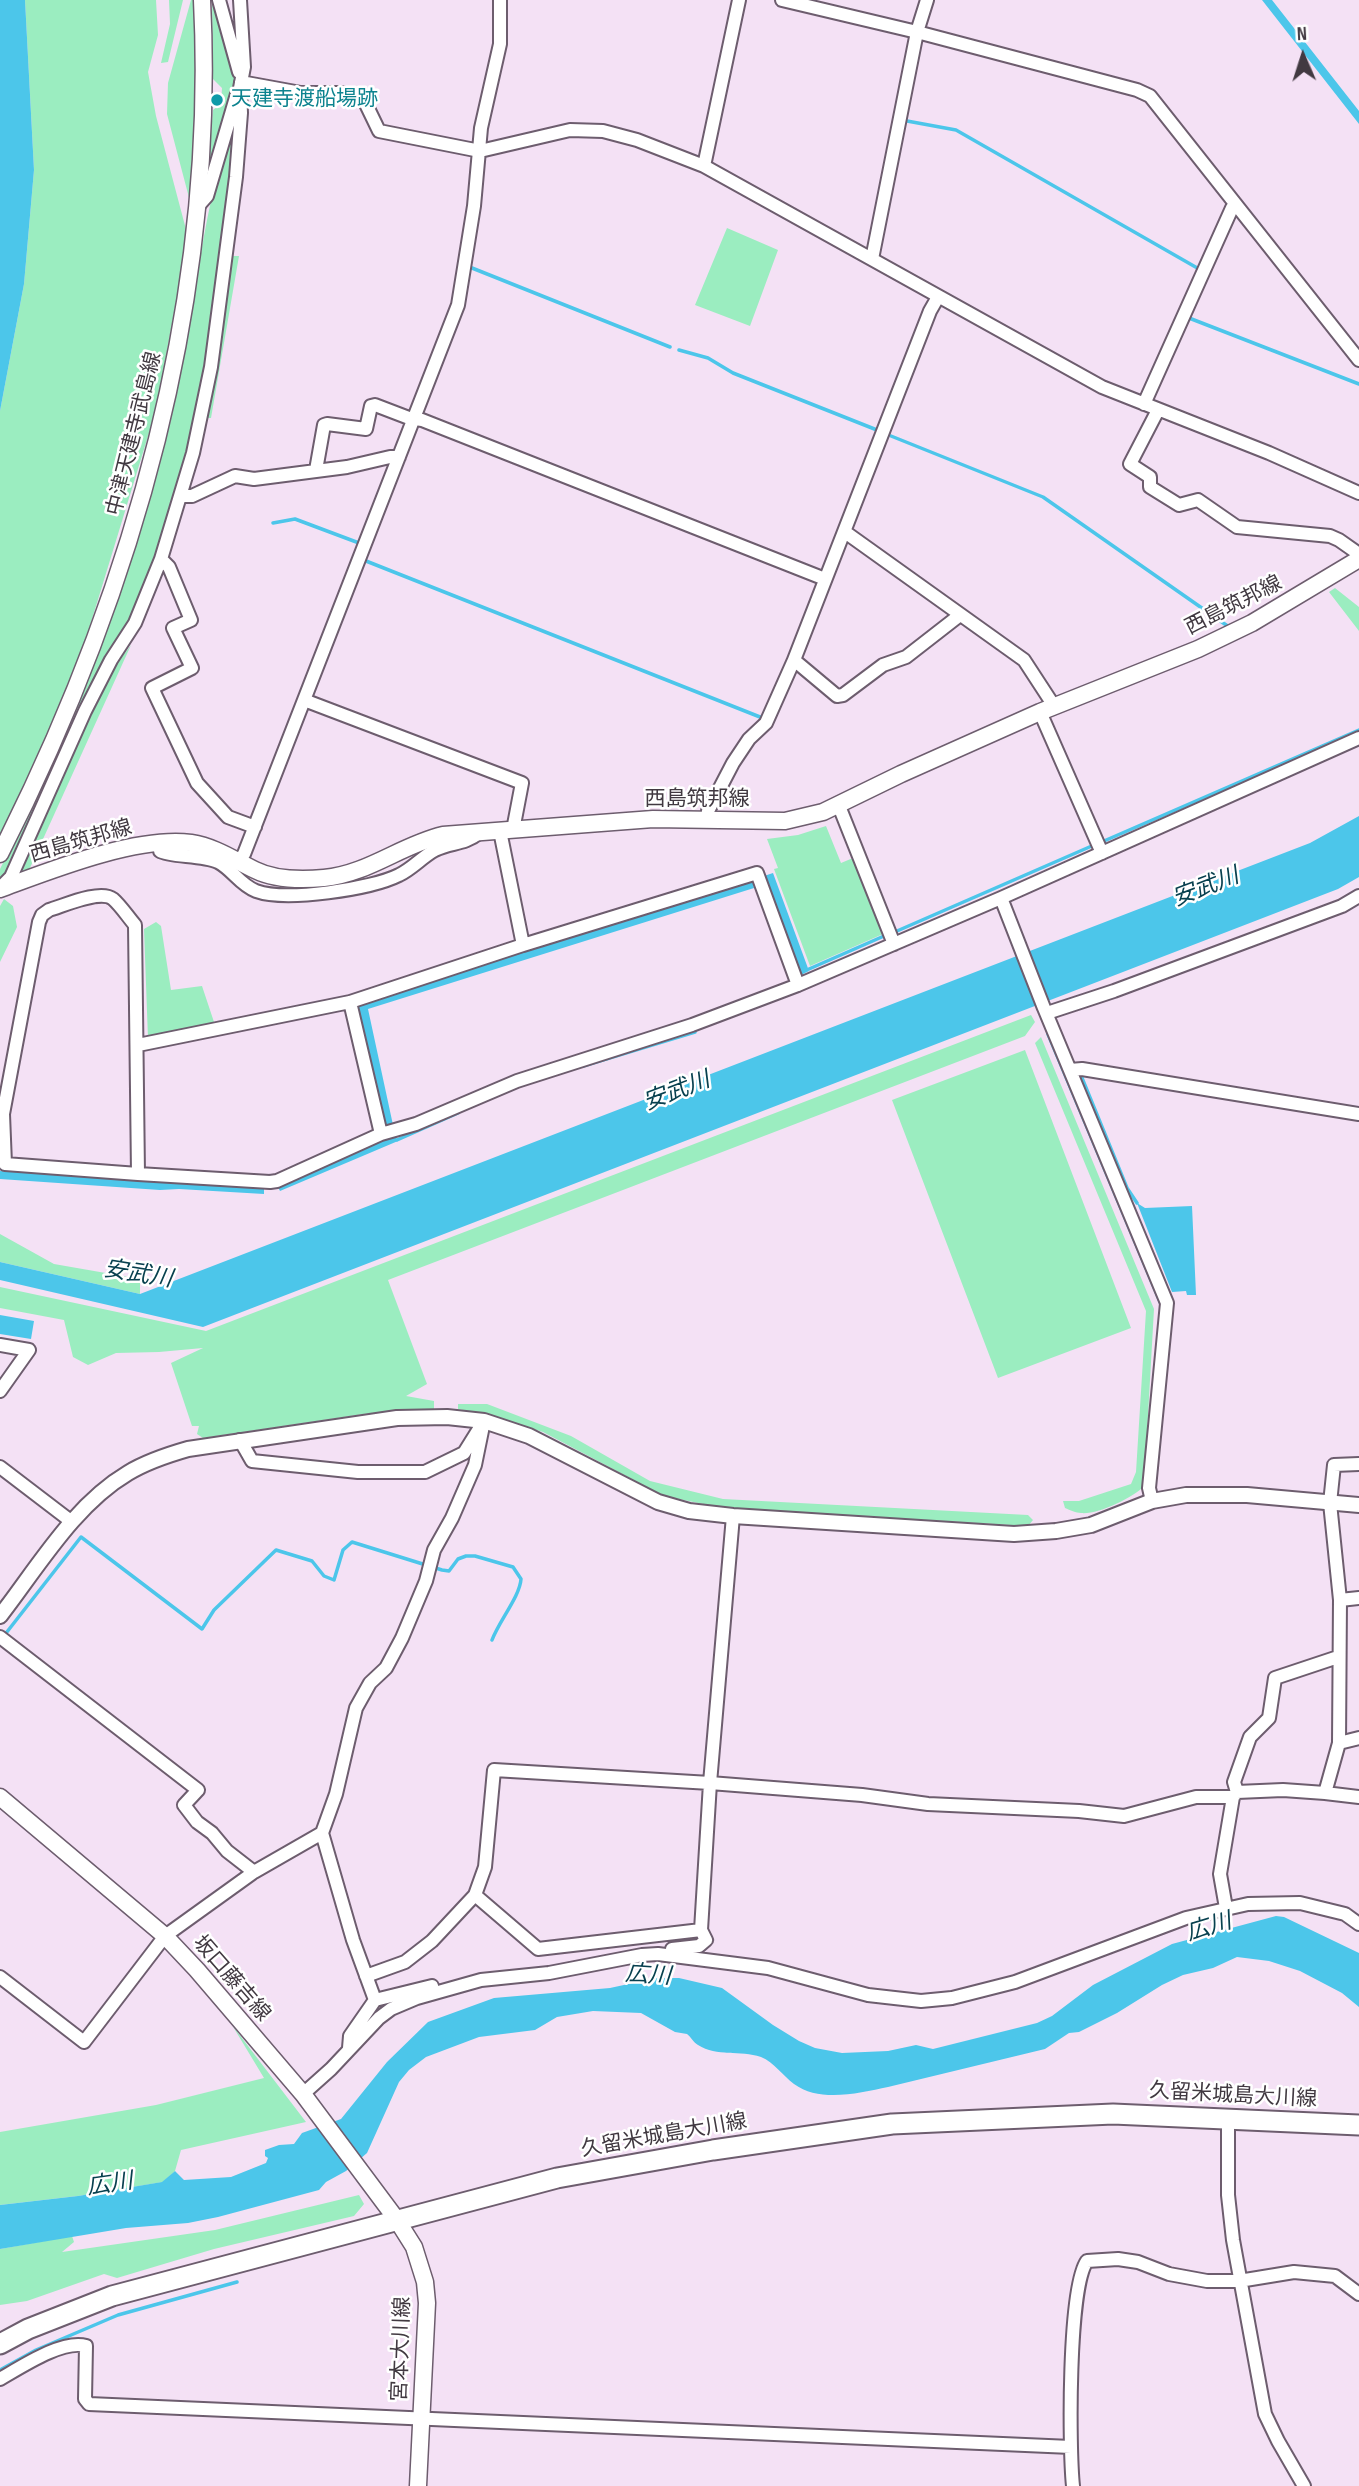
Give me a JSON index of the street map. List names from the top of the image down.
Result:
{
  "streets": {
    "main road": [
      "中津天建寺武島線",
      "西島筑邦線",
      "坂口藤吉線",
      "久留米城島大川線",
      "宮本大川線"
    ]
  },
  "crossings": [
    ["坂口藤吉線", "久留米城島大川線"],
    ["坂口藤吉線", "宮本大川線"],
    ["久留米城島大川線", "宮本大川線"]
  ],
  "water": ["安武川", "広川"],
  "places": ["天建寺渡船場跡"],
  "north": "top"
}
